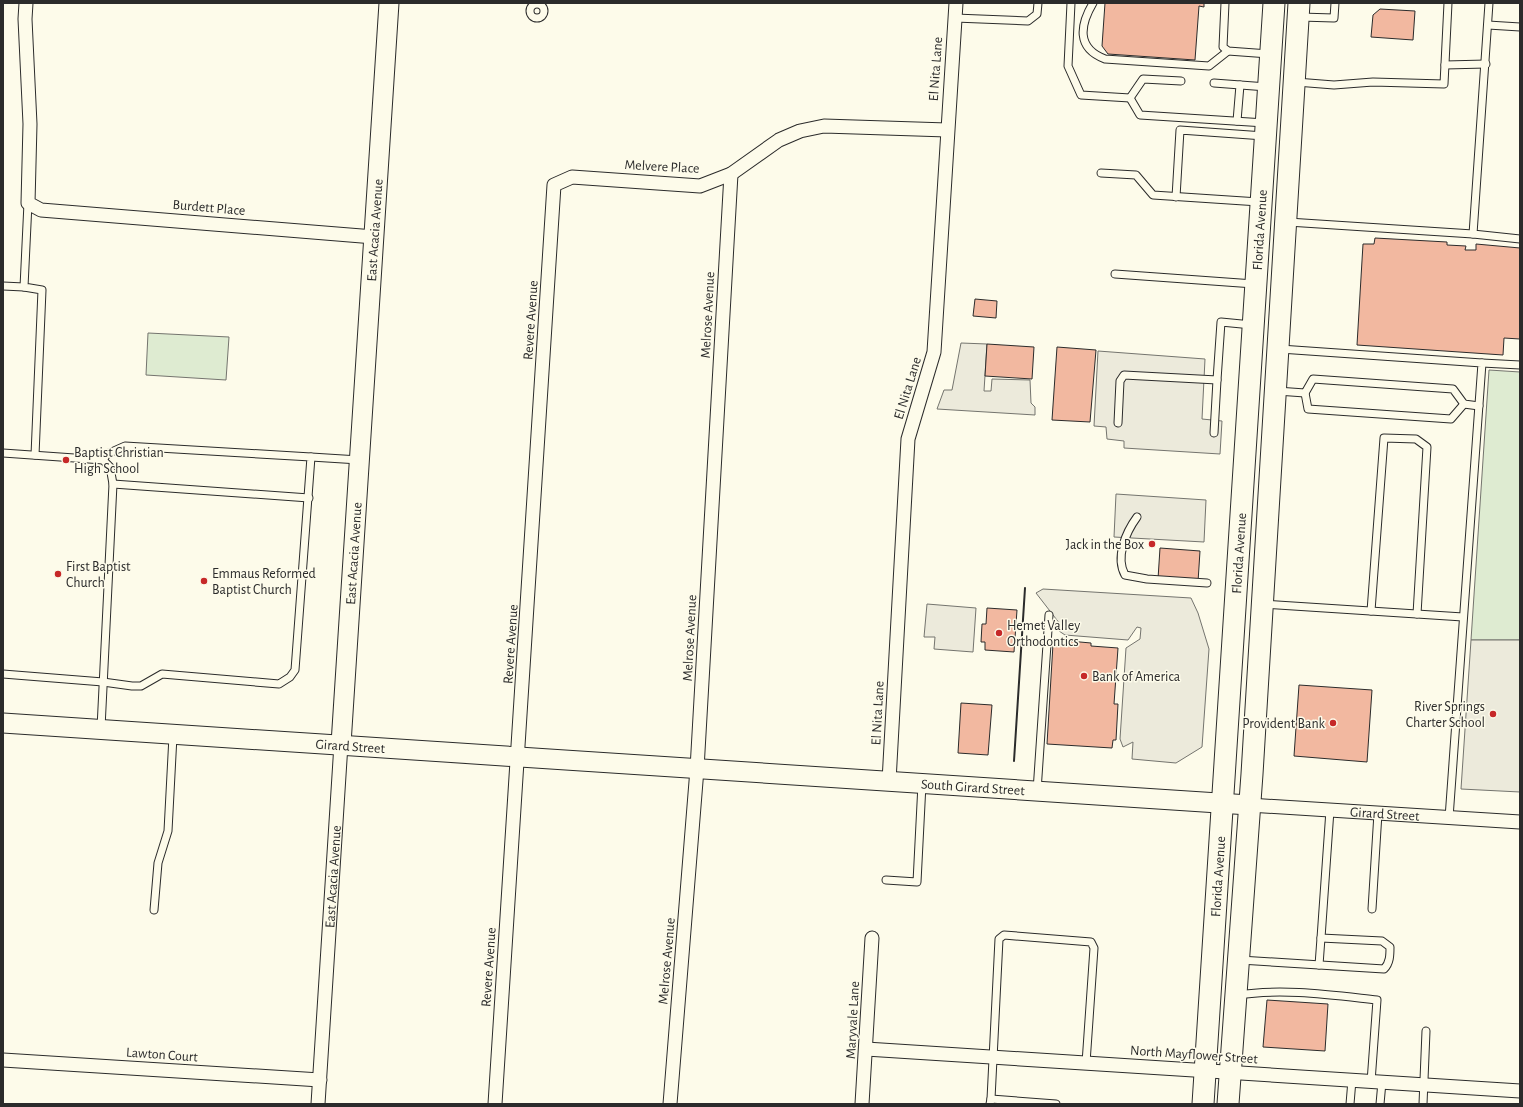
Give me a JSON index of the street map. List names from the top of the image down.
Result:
{
  "streets": {
    "main road": ["Florida Avenue"],
    "street": [
      "El Nita Lane",
      "Melvere Place",
      "Burdett Place",
      "East Acacia Avenue",
      "Melrose Avenue",
      "Revere Avenue",
      "Girard Street",
      "South Girard Street",
      "Maryvale Lane",
      "Lawton Court",
      "North Mayflower Street"
    ]
  },
  "crossings": [
    ["El Nita Lane", "Melvere Place"],
    ["El Nita Lane", "South Girard Street"],
    ["Melvere Place", "Melrose Avenue"],
    ["Melvere Place", "Revere Avenue"],
    ["Burdett Place", "East Acacia Avenue"],
    ["East Acacia Avenue", "Girard Street"],
    ["East Acacia Avenue", "Lawton Court"],
    ["Florida Avenue", "Girard Street"],
    ["Florida Avenue", "South Girard Street"],
    ["Florida Avenue", "North Mayflower Street"],
    ["Melrose Avenue", "Girard Street"],
    ["Melrose Avenue", "South Girard Street"],
    ["Revere Avenue", "Girard Street"],
    ["Girard Street", "South Girard Street"],
    ["Maryvale Lane", "North Mayflower Street"]
  ],
  "places": [
    "Baptist Christian High School",
    "Jack in the Box",
    "First Baptist Church",
    "Emmaus Reformed Baptist Church",
    "Hemet Valley Orthodontics",
    "Bank of America",
    "River Springs Charter School",
    "Provident Bank"
  ]
}
